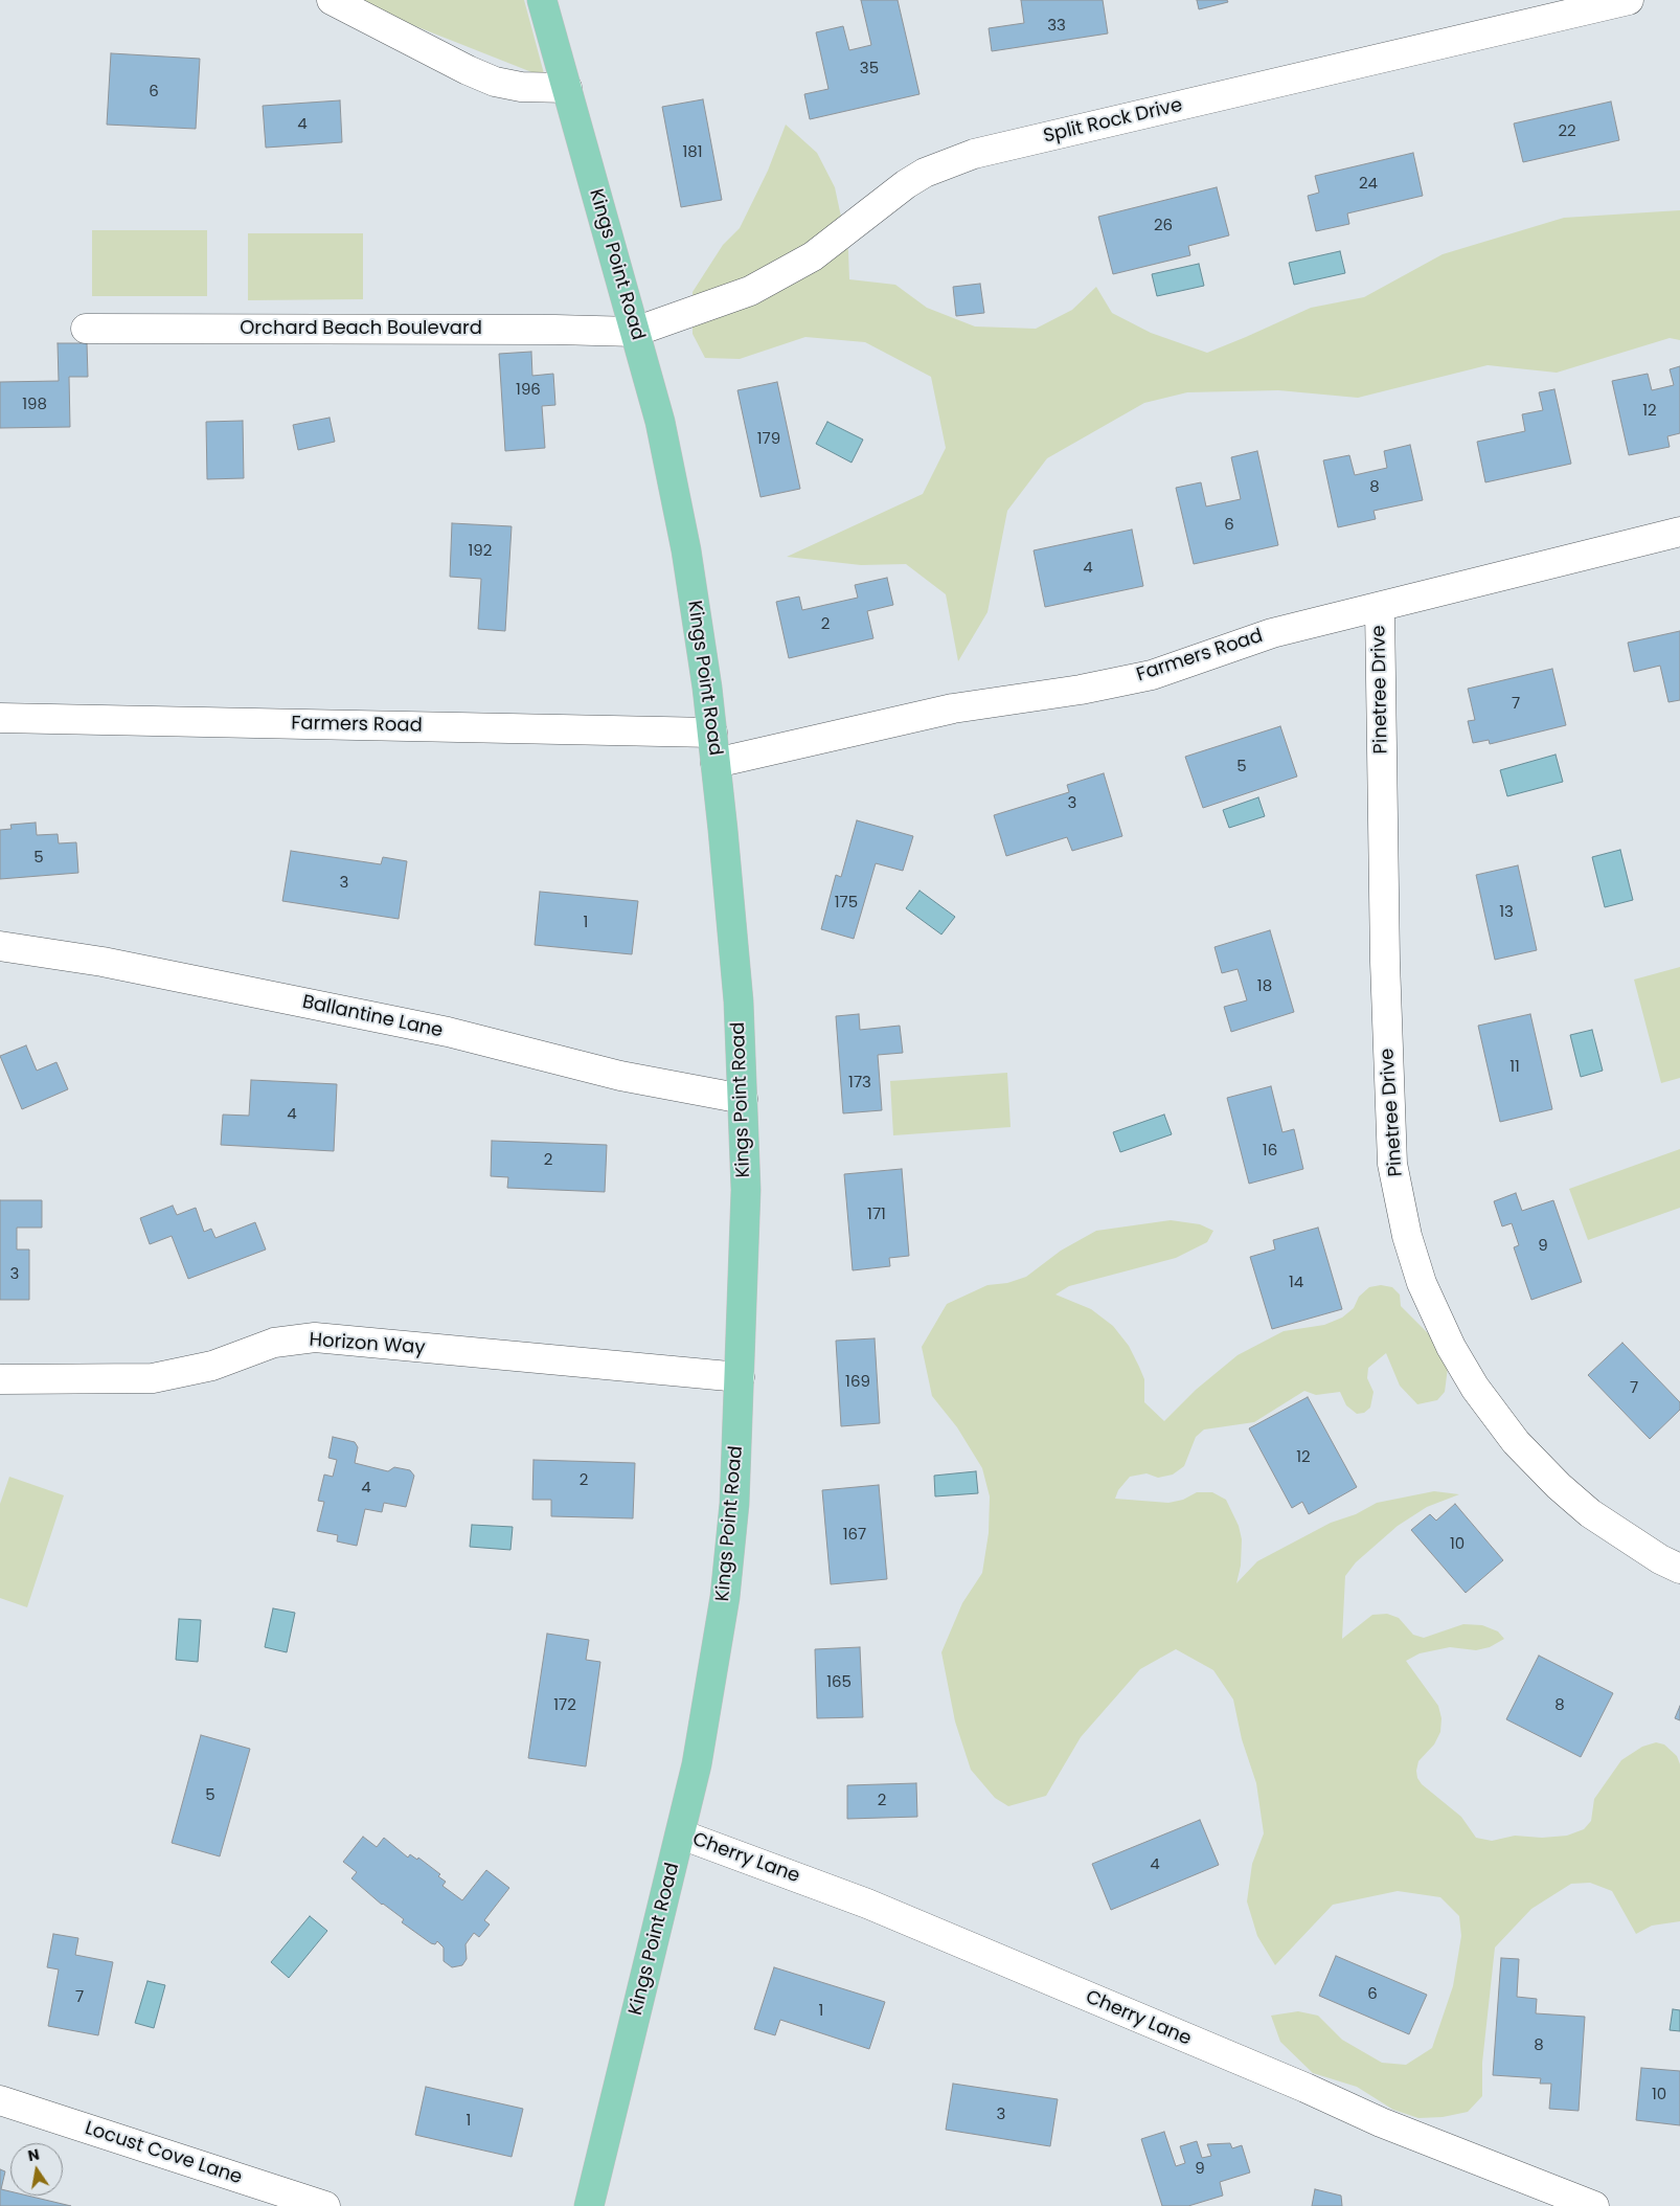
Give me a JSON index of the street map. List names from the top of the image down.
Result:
{
  "streets": {
    "main road": ["Kings Point Road"],
    "street": [
      "Split Rock Drive",
      "Orchard Beach Boulevard",
      "Farmers Road",
      "Pinetree Drive",
      "Ballantine Lane",
      "Horizon Way",
      "Cherry Lane",
      "Locust Cove Lane"
    ]
  },
  "crossings": [
    ["Split Rock Drive", "Kings Point Road"],
    ["Split Rock Drive", "Orchard Beach Boulevard"],
    ["Kings Point Road", "Orchard Beach Boulevard"],
    ["Kings Point Road", "Farmers Road"],
    ["Kings Point Road", "Ballantine Lane"],
    ["Kings Point Road", "Horizon Way"],
    ["Kings Point Road", "Cherry Lane"],
    ["Farmers Road", "Pinetree Drive"]
  ],
  "house_numbers": [
    "33",
    "35",
    "6",
    "4",
    "22",
    "181",
    "24",
    "26",
    "196",
    "198",
    "12",
    "179",
    "8",
    "6",
    "192",
    "4",
    "2",
    "7",
    "5",
    "3",
    "5",
    "3",
    "175",
    "13",
    "1",
    "18",
    "11",
    "173",
    "4",
    "16",
    "2",
    "171",
    "9",
    "3",
    "14",
    "169",
    "7",
    "12",
    "2",
    "4",
    "167",
    "10",
    "165",
    "172",
    "8",
    "5",
    "2",
    "4",
    "6",
    "7",
    "1",
    "8",
    "10",
    "3",
    "1",
    "9"
  ],
  "north": "top"
}
